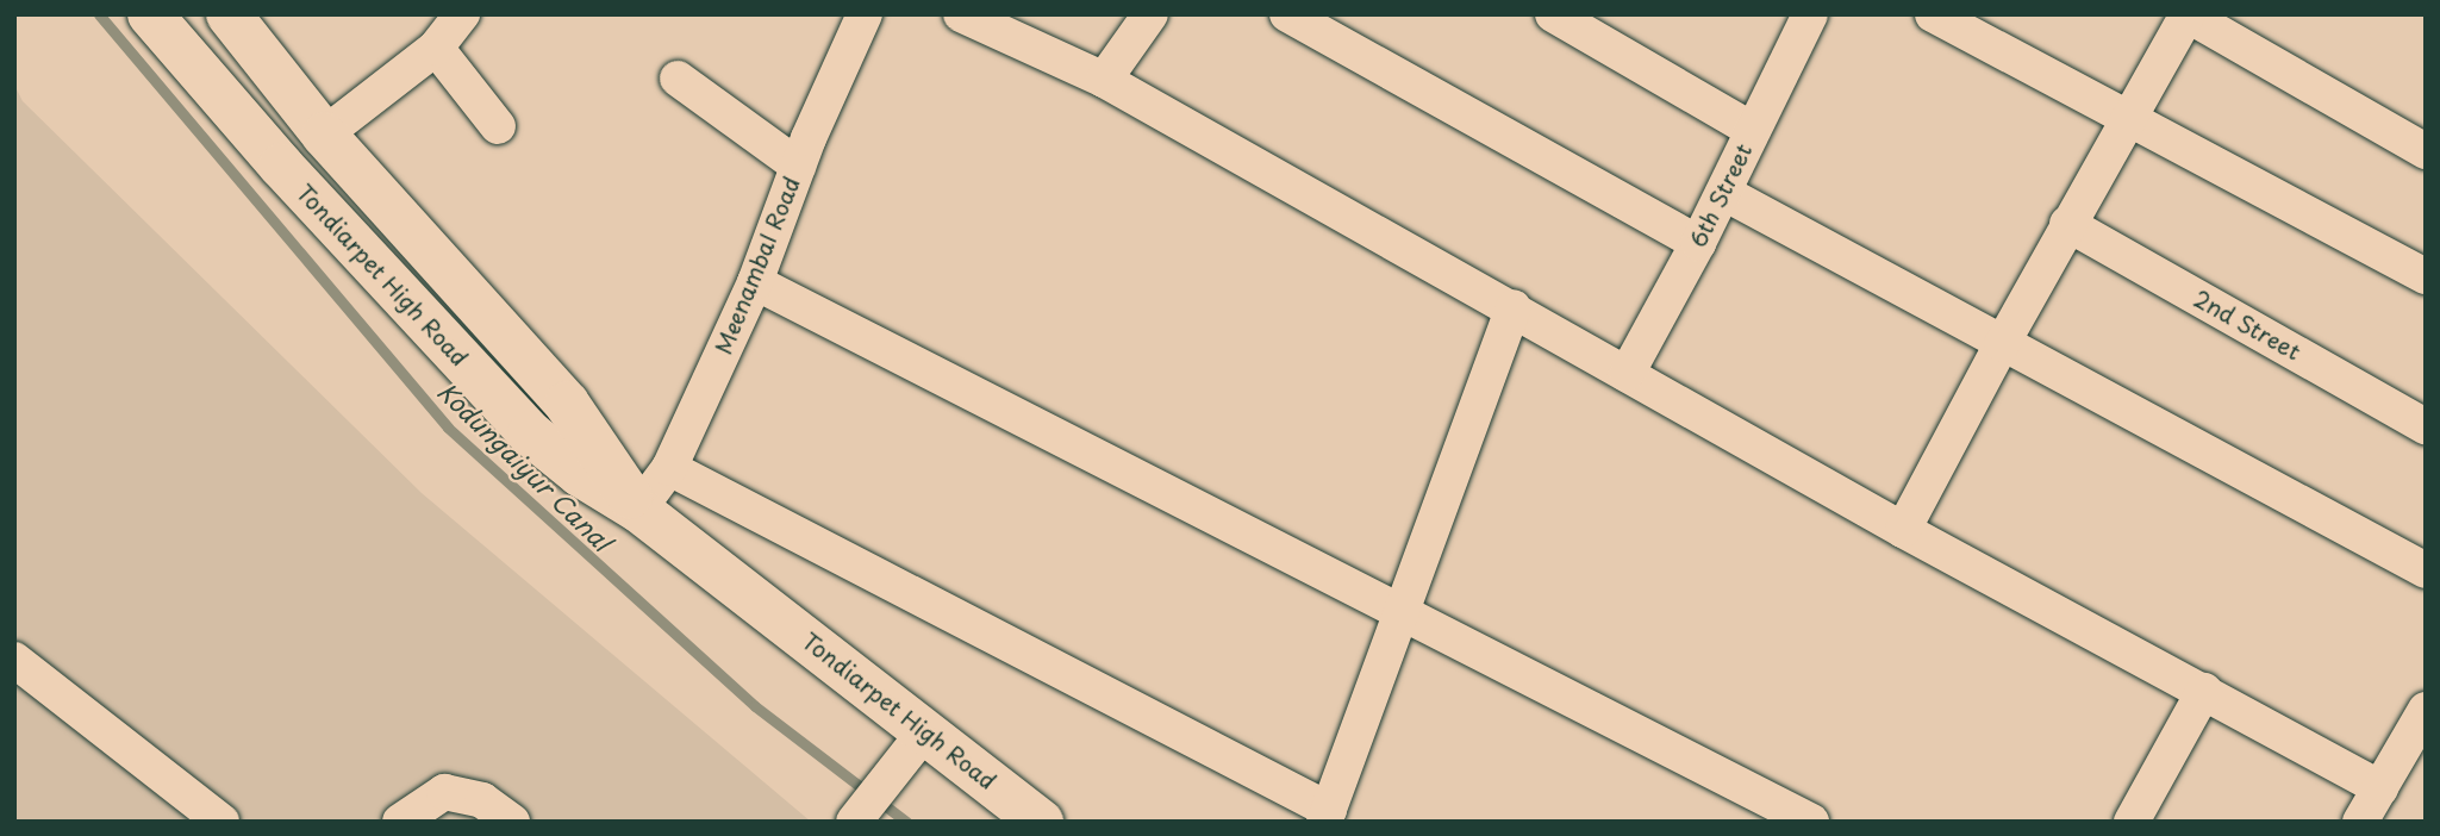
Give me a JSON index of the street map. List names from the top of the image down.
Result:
{
  "streets": {
    "main road": ["Tondiarpet High Road"],
    "street": ["6th Street", "Meenambal Road", "2nd Street"]
  },
  "crossings": [
    ["Meenambal Road", "Tondiarpet High Road"]
  ],
  "water": ["Kodungaiyur Canal"]
}
